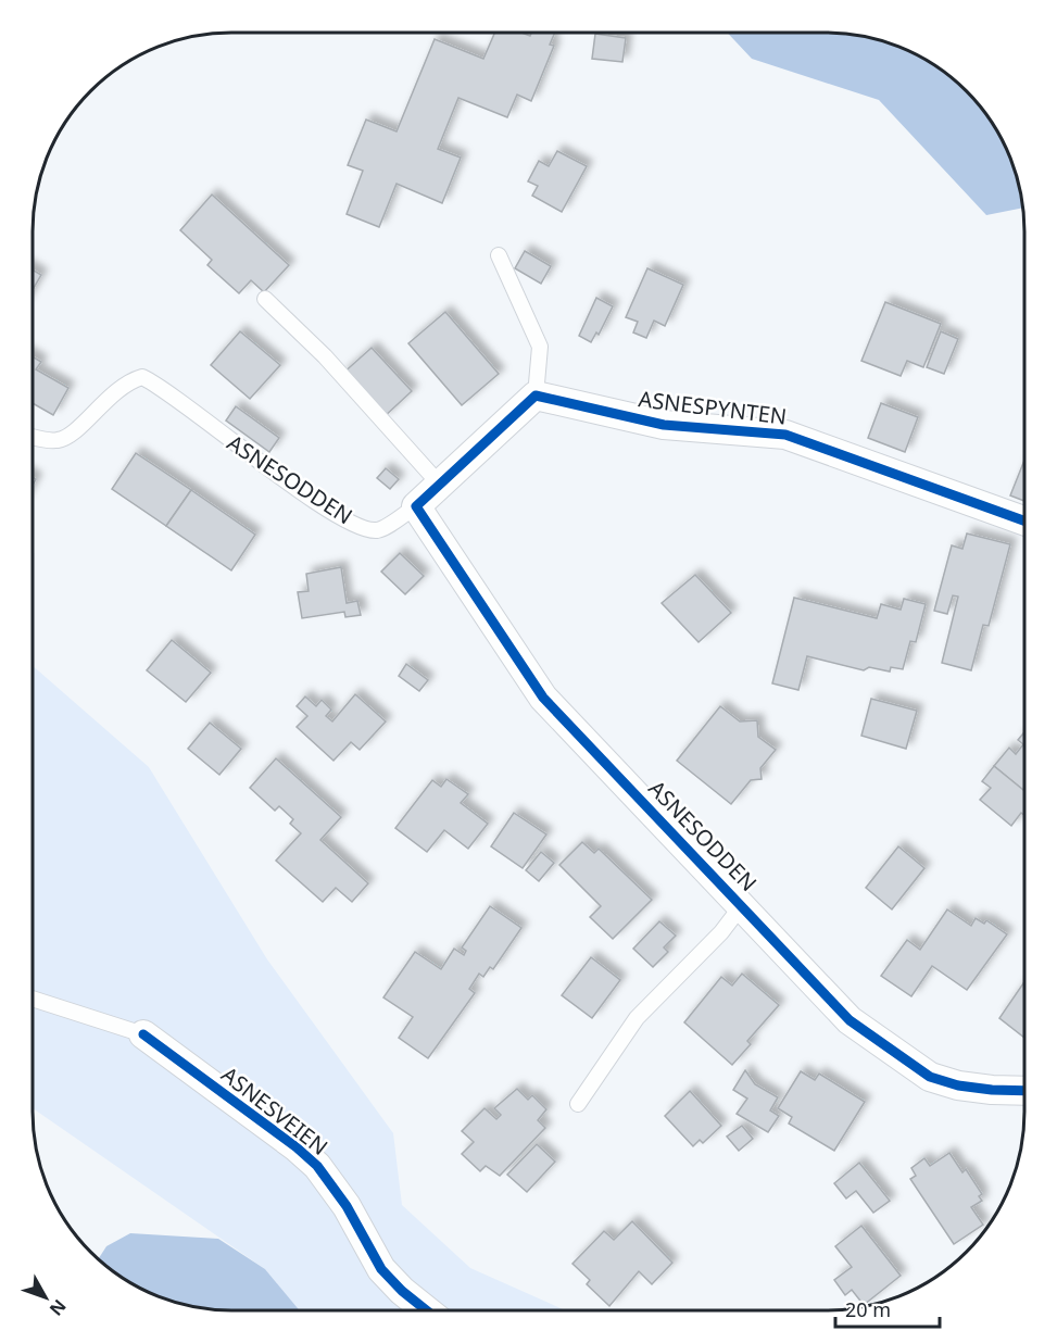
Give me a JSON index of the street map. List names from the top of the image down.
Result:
{
  "streets": {
    "street": ["ASNESPYNTEN", "ASNESODDEN", "ASNESVEIEN"]
  },
  "scale_bar": "20 m",
  "north": "bottom right"
}
